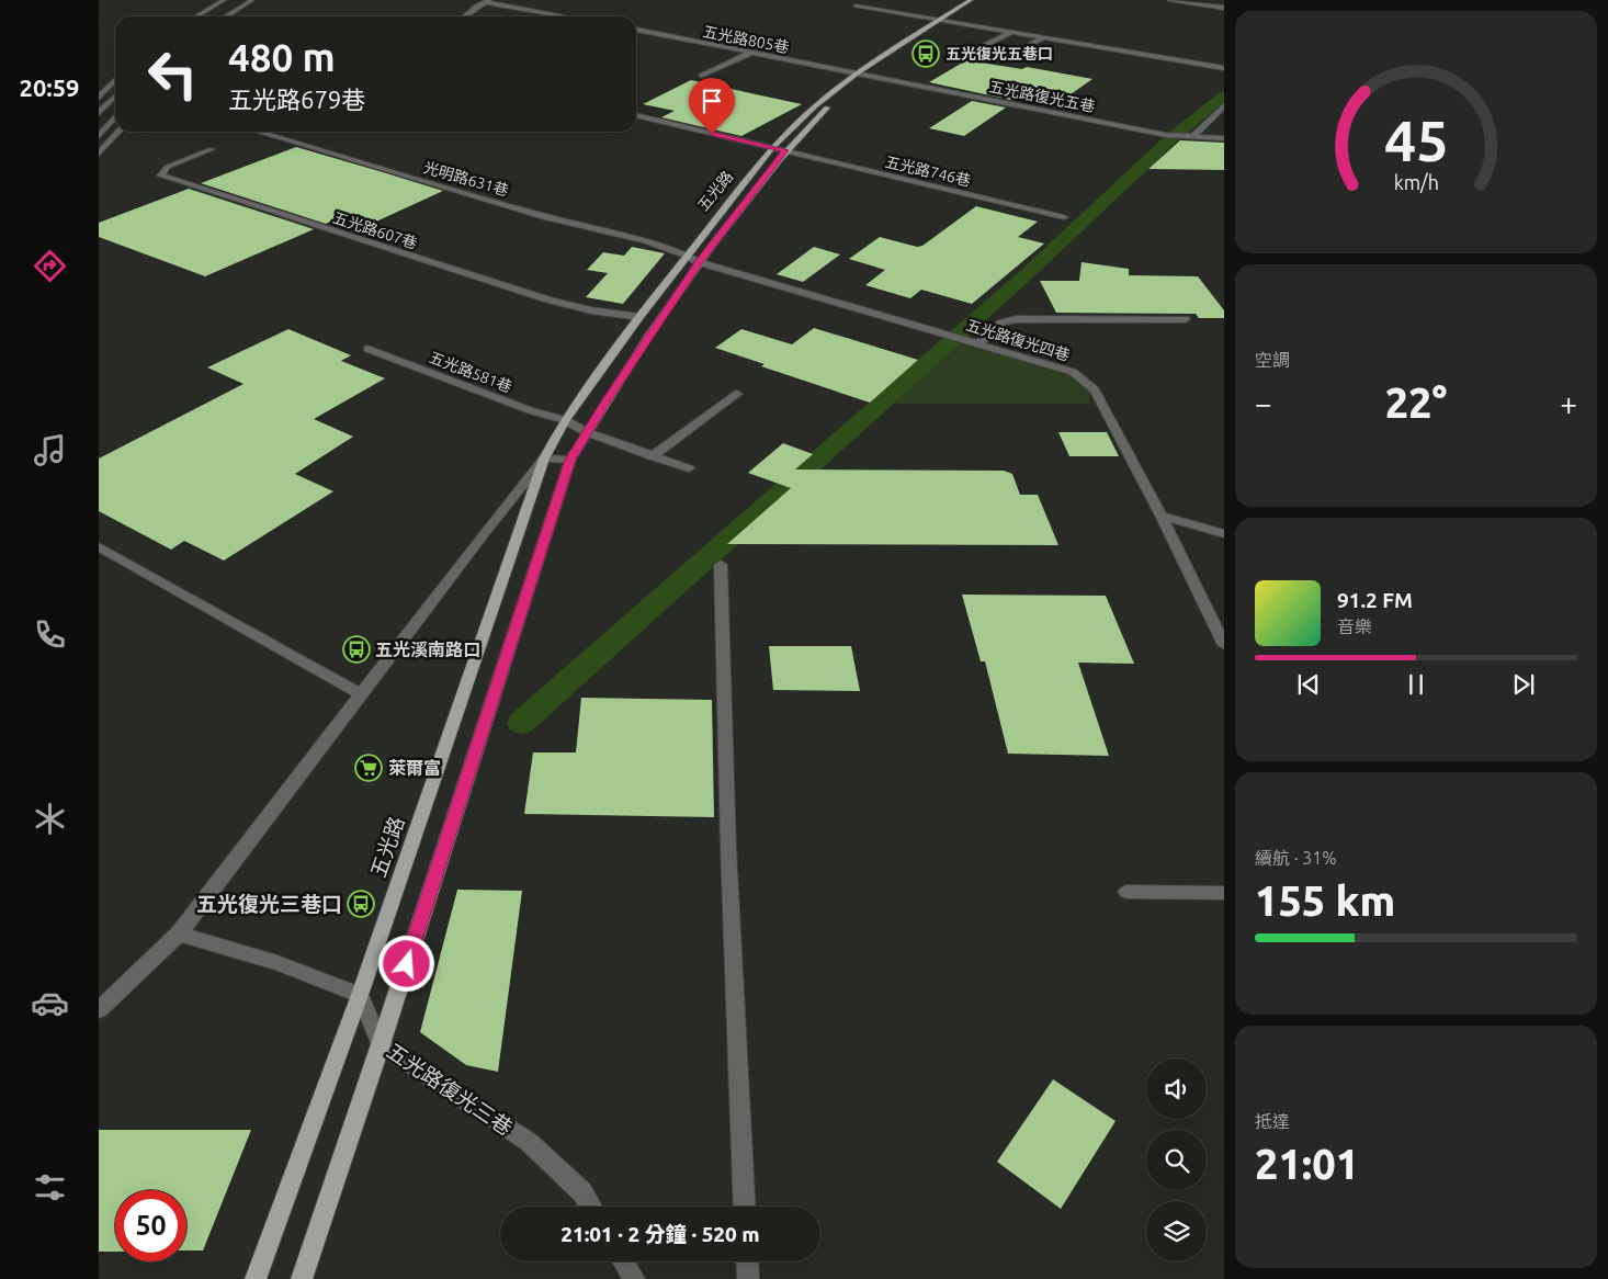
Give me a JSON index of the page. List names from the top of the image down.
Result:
{
  "streets": {
    "main road": ["五光路"],
    "street": [
      "五光路805巷",
      "五光路復光五巷",
      "五光路746巷",
      "光明路631巷",
      "五光路607巷",
      "五光路復光四巷",
      "五光路581巷",
      "五光路復光三巷"
    ]
  },
  "crossings": [
    ["五光路805巷", "五光路復光五巷"],
    ["五光路805巷", "五光路"],
    ["五光路復光五巷", "五光路"],
    ["五光路746巷", "五光路"],
    ["光明路631巷", "五光路"],
    ["光明路631巷", "五光路復光四巷"],
    ["五光路", "五光路607巷"],
    ["五光路", "五光路復光四巷"],
    ["五光路", "五光路581巷"],
    ["五光路", "五光路復光三巷"]
  ],
  "places": {
    "bus stop": ["五光復光五巷口", "五光溪南路口", "五光復光三巷口"],
    "supermarket": ["萊爾富"]
  },
  "page": {
    "tabs": "20:59",
    "turn": ["480 m", "五光路679巷"],
    "tile": [
      "空調",
      ["續航 · 31%", "155 km"],
      ["抵達", "21:01"]
    ],
    "heat": ["−", "22°", "+"],
    "song": ["91.2 FM", "音樂"],
    "limit": "50",
    "trip": "21:01 · 2 分鐘 · 520 m",
    "gauge": ["45", "km/h"]
  }
}
